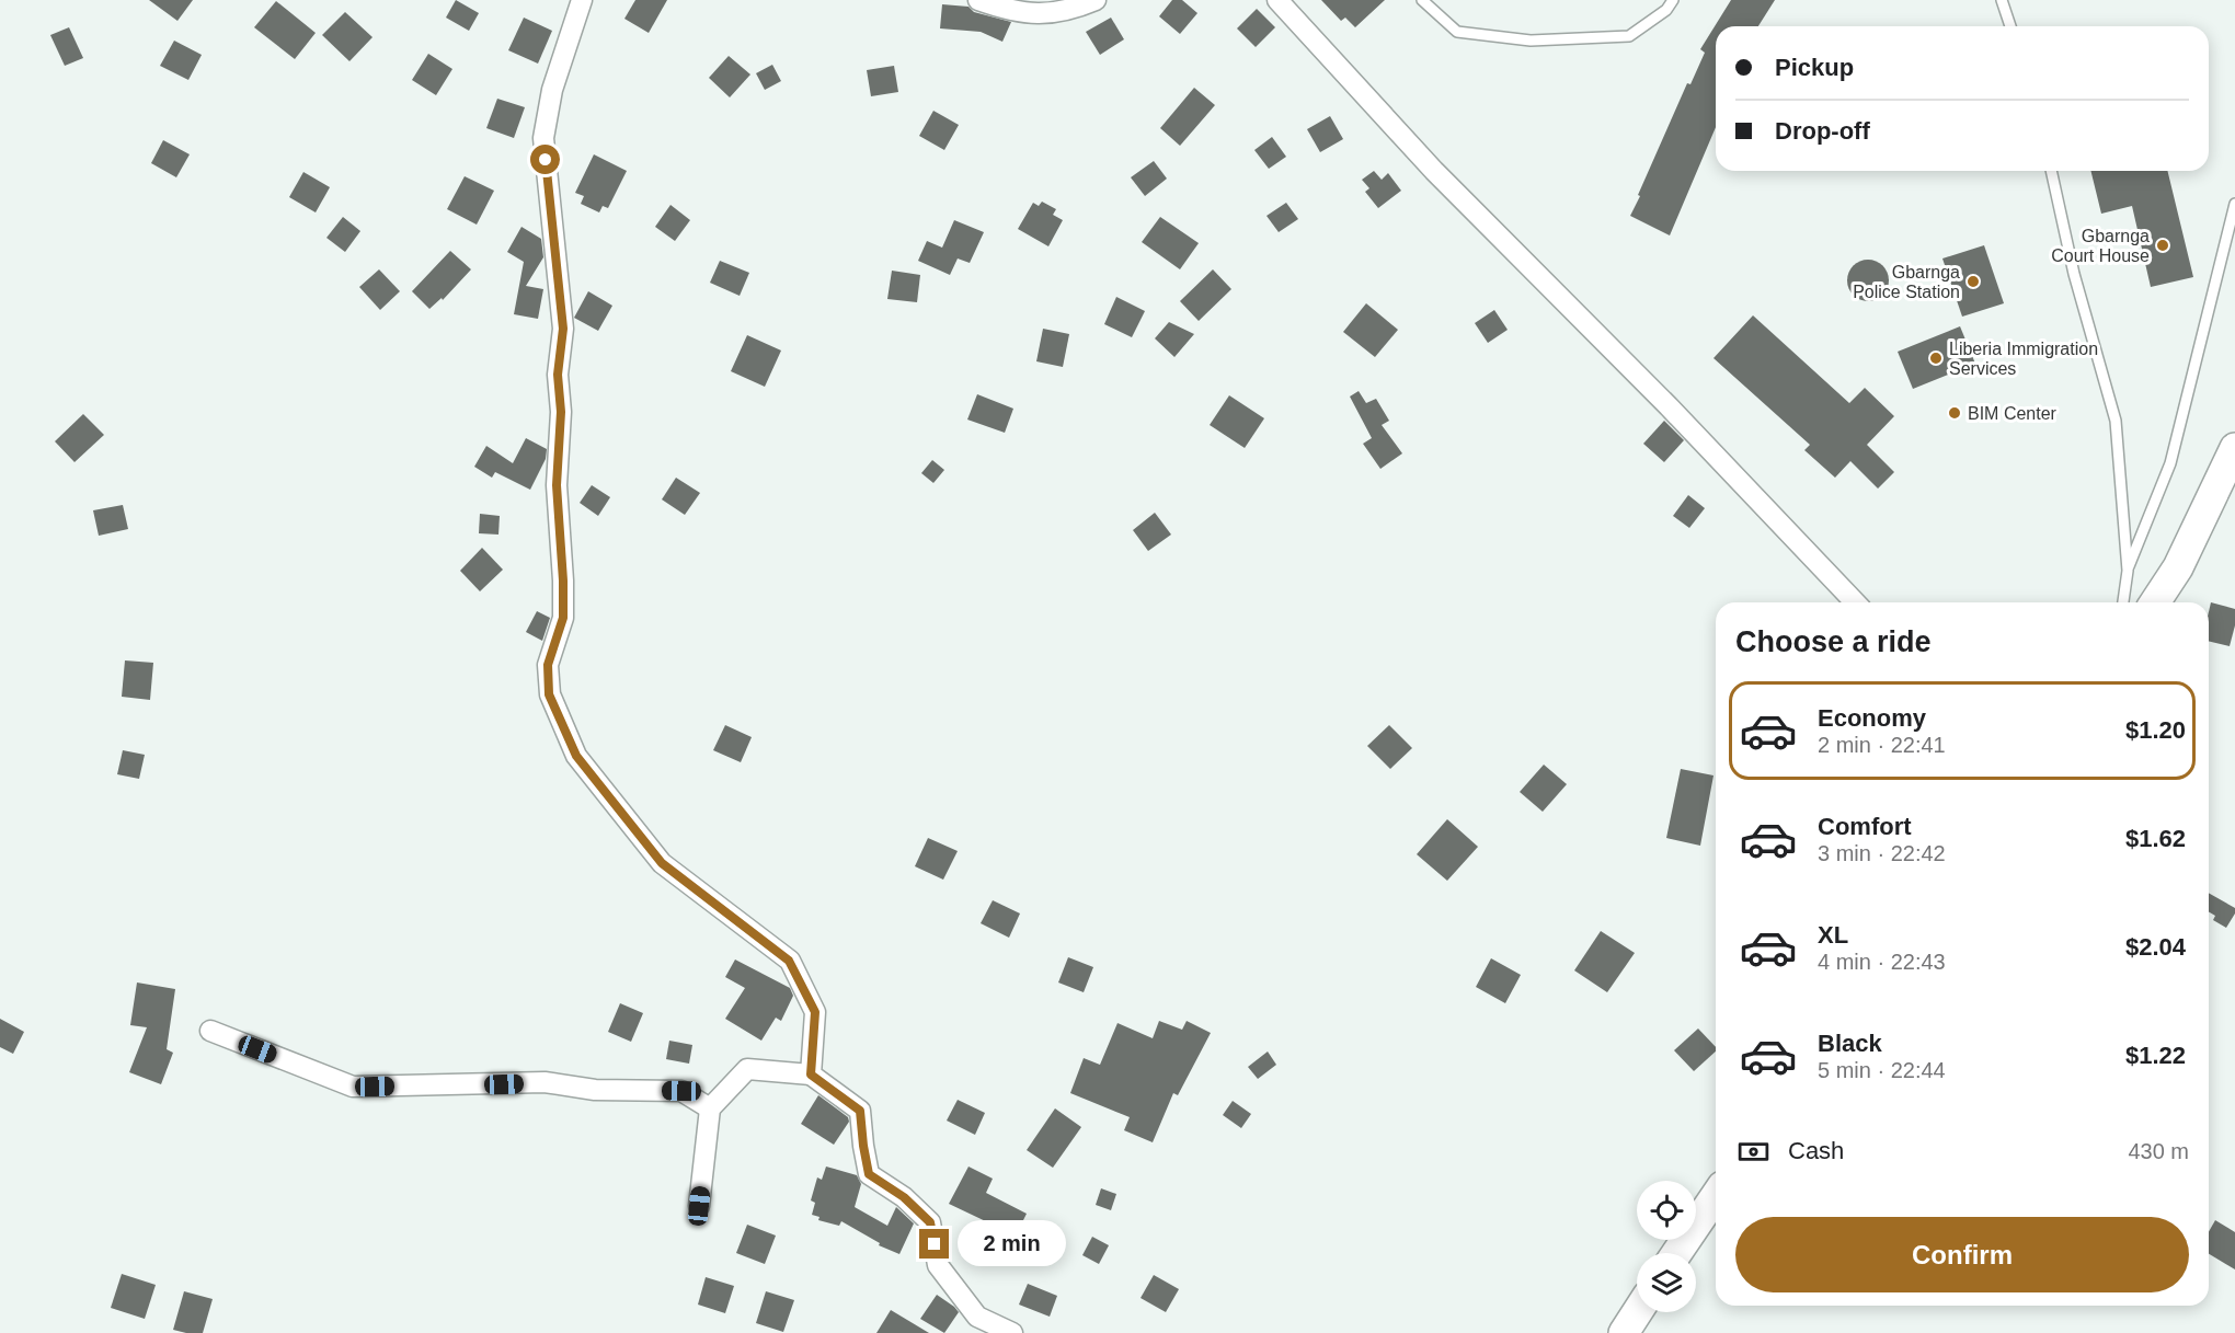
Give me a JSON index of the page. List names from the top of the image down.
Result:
{
  "places": [
    "Gbarnga Court House",
    "Gbarnga Police Station",
    "Liberia Immigration Services",
    "BIM Center"
  ],
  "page": {
    "banner": ["Pickup", "Drop-off"],
    "heading": "Choose a ride",
    "list": [
      {
        "name": "Economy",
        "note": "2 min · 22:41",
        "value": "$1.20"
      },
      {
        "name": "Comfort",
        "note": "3 min · 22:42",
        "value": "$1.62"
      },
      {
        "name": "XL",
        "note": "4 min · 22:43",
        "value": "$2.04"
      },
      {
        "name": "Black",
        "note": "5 min · 22:44",
        "value": "$1.22"
      }
    ],
    "pay": ["Cash", "430 m"],
    "buttons": "Confirm",
    "bubble": "2 min"
  }
}
